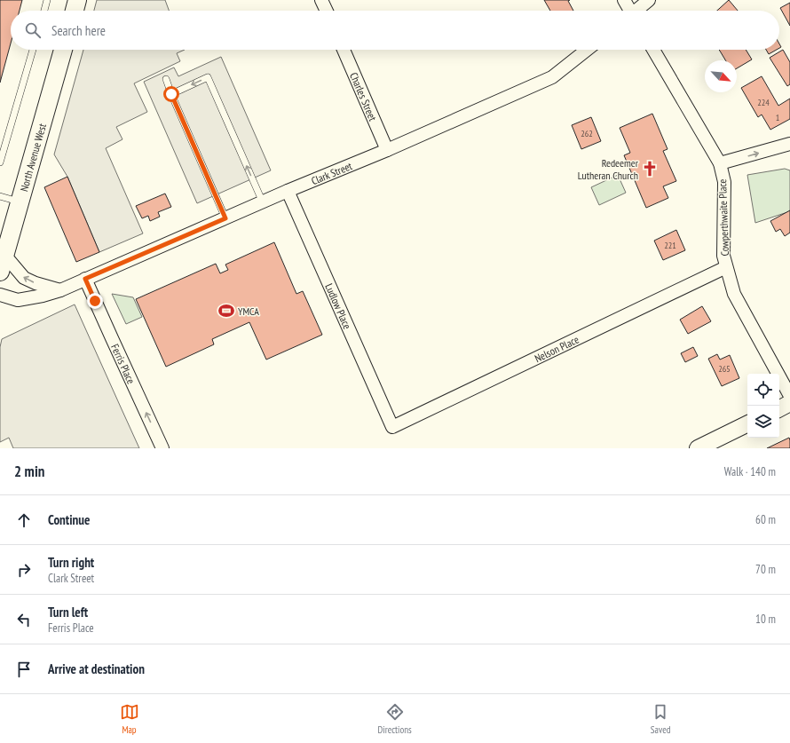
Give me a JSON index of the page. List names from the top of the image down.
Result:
{
  "streets": {
    "main road": ["North Avenue West"],
    "street": [
      "Charles Street",
      "Clark Street",
      "Cowperthwaite Place",
      "Ludlow Place",
      "Nelson Place",
      "Ferris Place"
    ]
  },
  "crossings": [
    ["Charles Street", "Clark Street"],
    ["Clark Street", "Ludlow Place"],
    ["Clark Street", "Ferris Place"],
    ["Cowperthwaite Place", "Nelson Place"],
    ["Ludlow Place", "Nelson Place"]
  ],
  "one_way": ["Ferris Place"],
  "places": {
    "church": ["Redeemer Lutheran Church"],
    "sports": ["YMCA"]
  },
  "house_numbers": [
    "224",
    "1",
    "262",
    "221",
    "265"
  ],
  "north": "bottom right",
  "page": {
    "search": "Search here",
    "heading": ["2 min", "Walk · 140 m"],
    "list": [
      ["Continue", "60 m"],
      ["Turn right", "Clark Street", "70 m"],
      ["Turn left", "Ferris Place", "10 m"],
      "Arrive at destination"
    ],
    "nav": ["Map", "Directions", "Saved"]
  }
}
